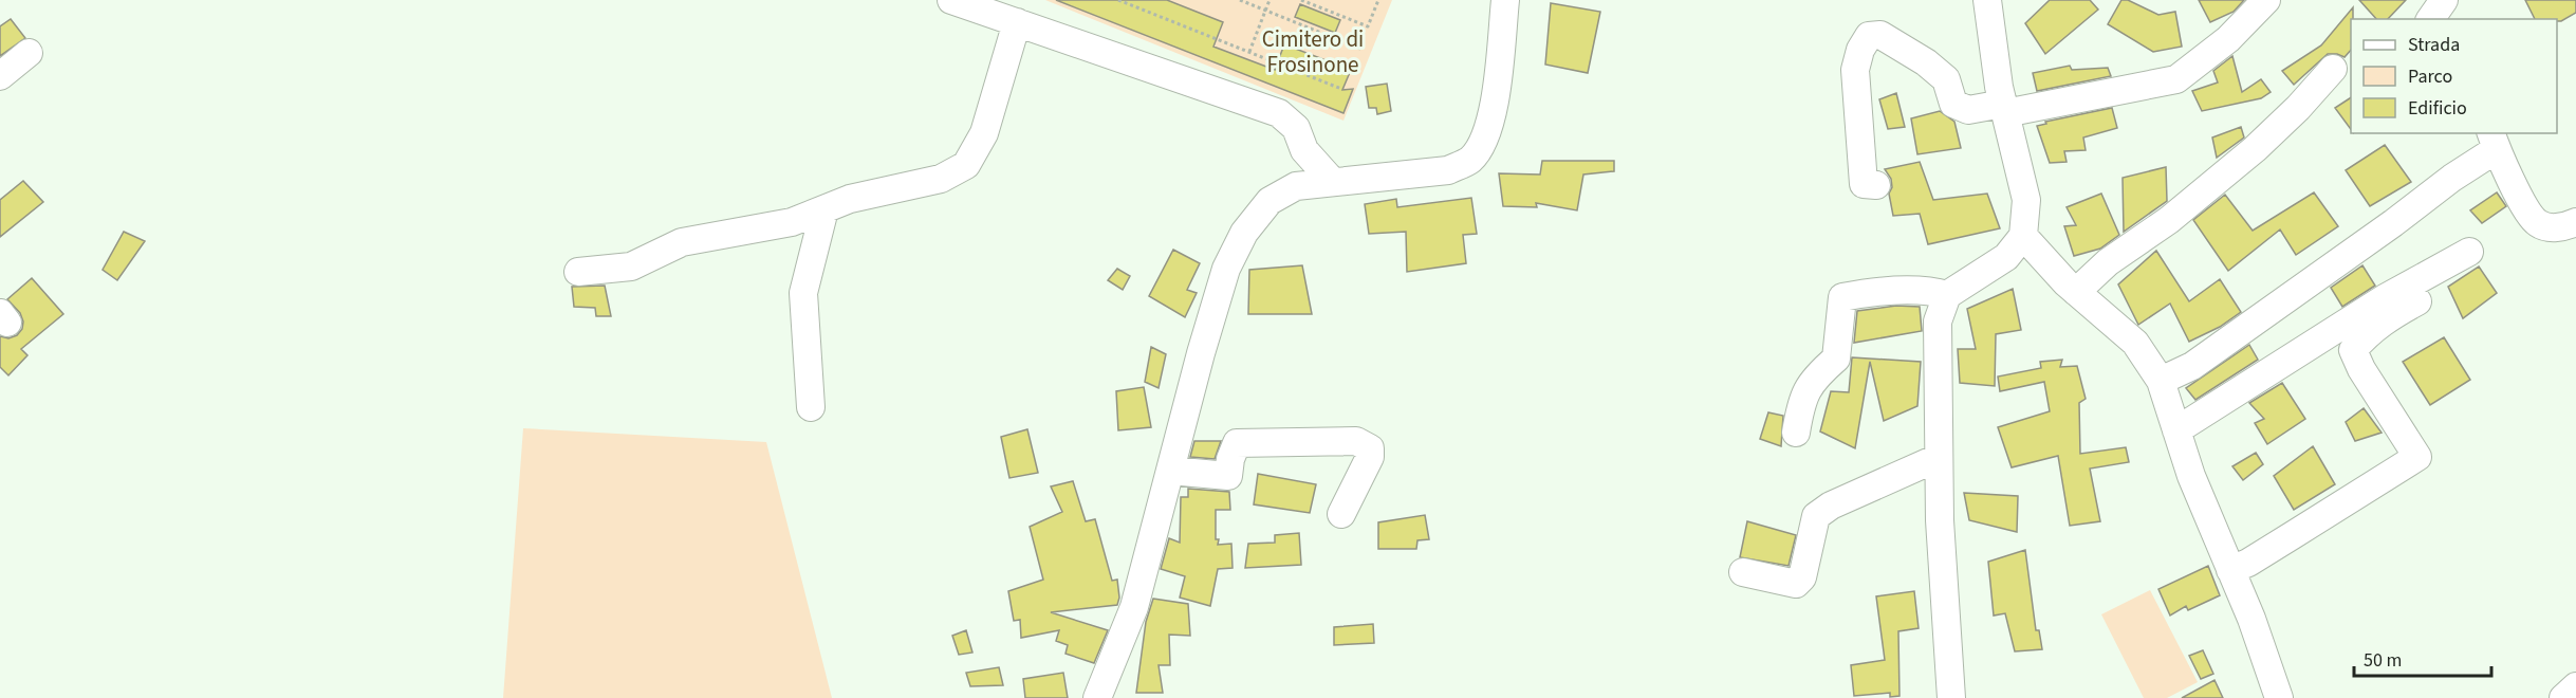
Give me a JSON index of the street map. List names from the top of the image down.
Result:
{
  "parks": ["Cimitero di Frosinone"],
  "legend": ["Strada", "Parco", "Edificio"],
  "scale_bar": "50 m"
}
